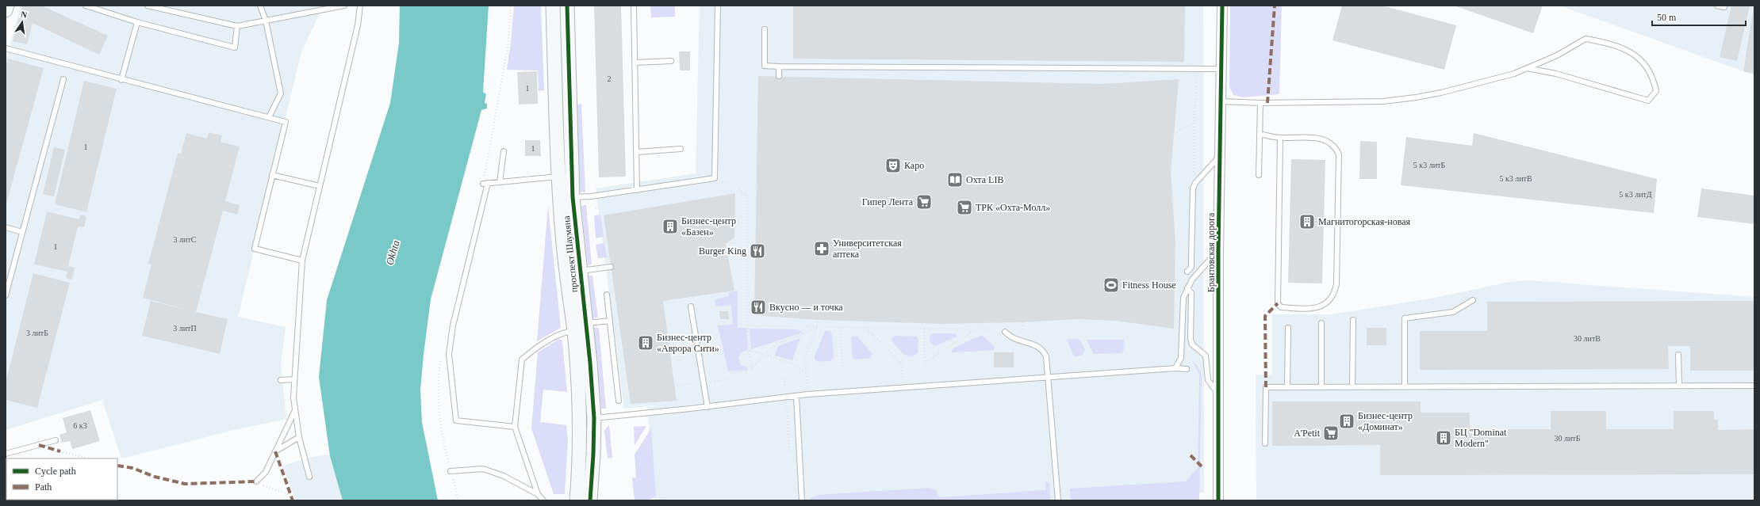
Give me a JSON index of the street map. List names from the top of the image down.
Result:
{
  "streets": {
    "street": ["Брантовская дорога", "проспект Шаумяна"]
  },
  "water": ["Okhta"],
  "places": {
    "theatre": ["Каро"],
    "library": ["Охта LIB"],
    "supermarket": ["Гипер Лента", "ТРК «Охта-Молл»", "A'Petit"],
    "building": [
      "Магнитогорская-новая",
      "Бизнес-центр «Базен»",
      "Бизнес-центр «Аврора Сити»",
      "Бизнес-центр «Доминат»",
      "БЦ \"Dominat Modern\""
    ],
    "pharmacy": ["Университетская аптека"],
    "restaurant": ["Burger King", "Вкусно — и точка"],
    "sports": ["Fitness House"]
  },
  "house_numbers": [
    "2",
    "1",
    "1",
    "1",
    "5 к3 литБ",
    "5 к3 литВ",
    "5 к3 литД",
    "3 литС",
    "1",
    "3 литП",
    "3 литБ",
    "30 литВ",
    "6 к3",
    "30 литБ"
  ],
  "legend": ["Cycle path", "Path"],
  "scale_bar": "50 m",
  "north": "top"
}
